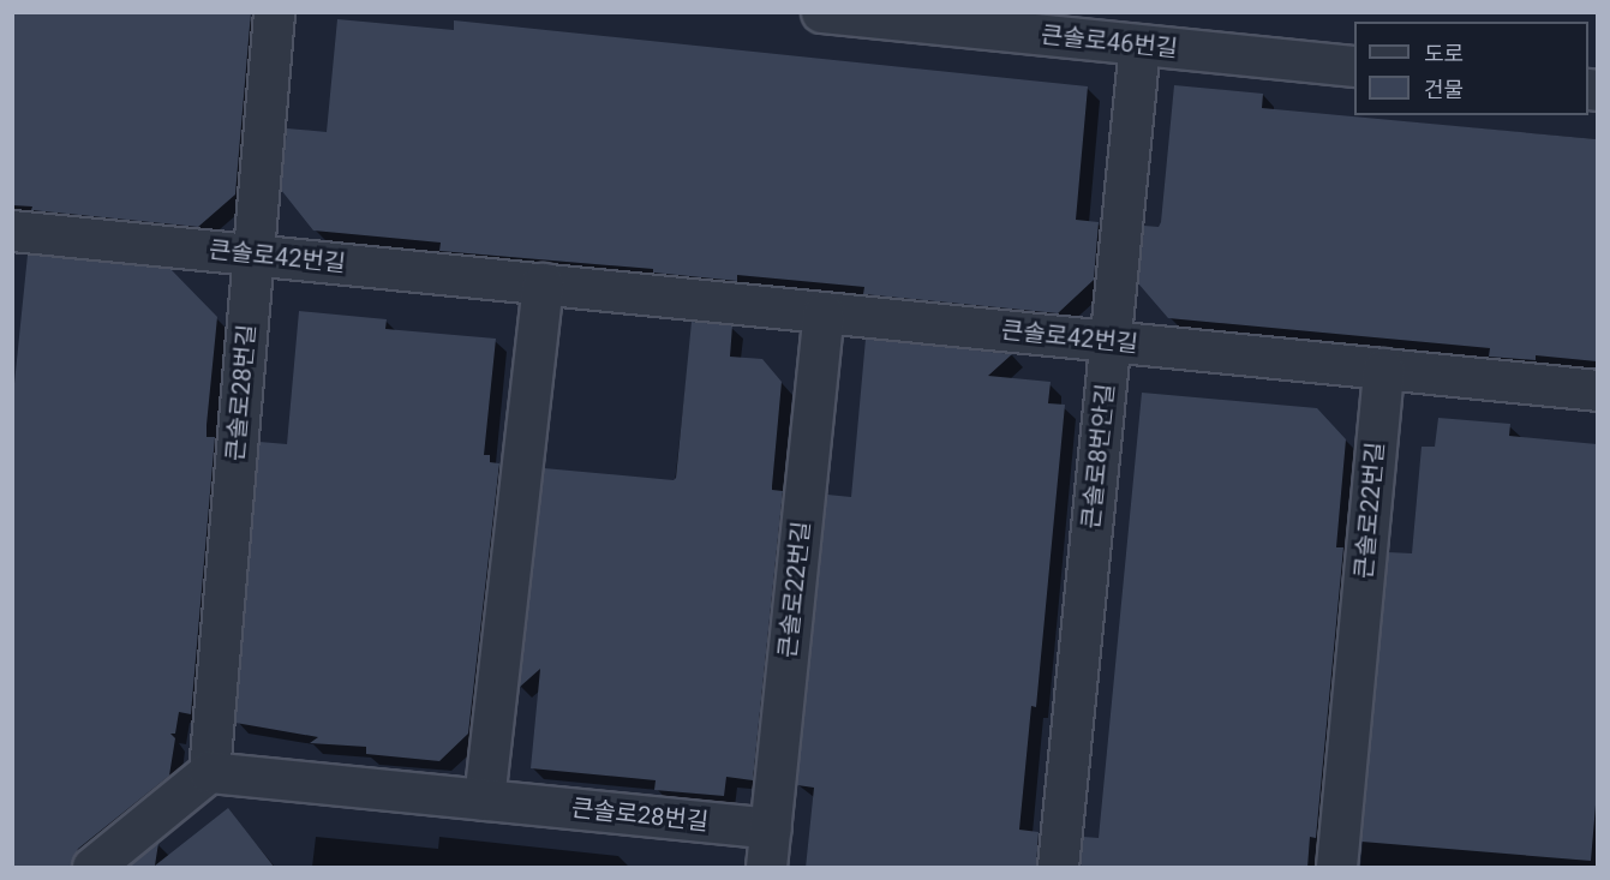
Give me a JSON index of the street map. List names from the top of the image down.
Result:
{
  "streets": {
    "street": [
      "큰솔로46번길",
      "큰솔로42번길",
      "큰솔로28번길",
      "큰솔로8번안길",
      "큰솔로22번길"
    ]
  },
  "crossings": [
    ["큰솔로46번길", "큰솔로8번안길"],
    ["큰솔로42번길", "큰솔로28번길"],
    ["큰솔로42번길", "큰솔로8번안길"],
    ["큰솔로42번길", "큰솔로22번길"],
    ["큰솔로28번길", "큰솔로22번길"]
  ],
  "legend": ["도로", "건물"]
}
